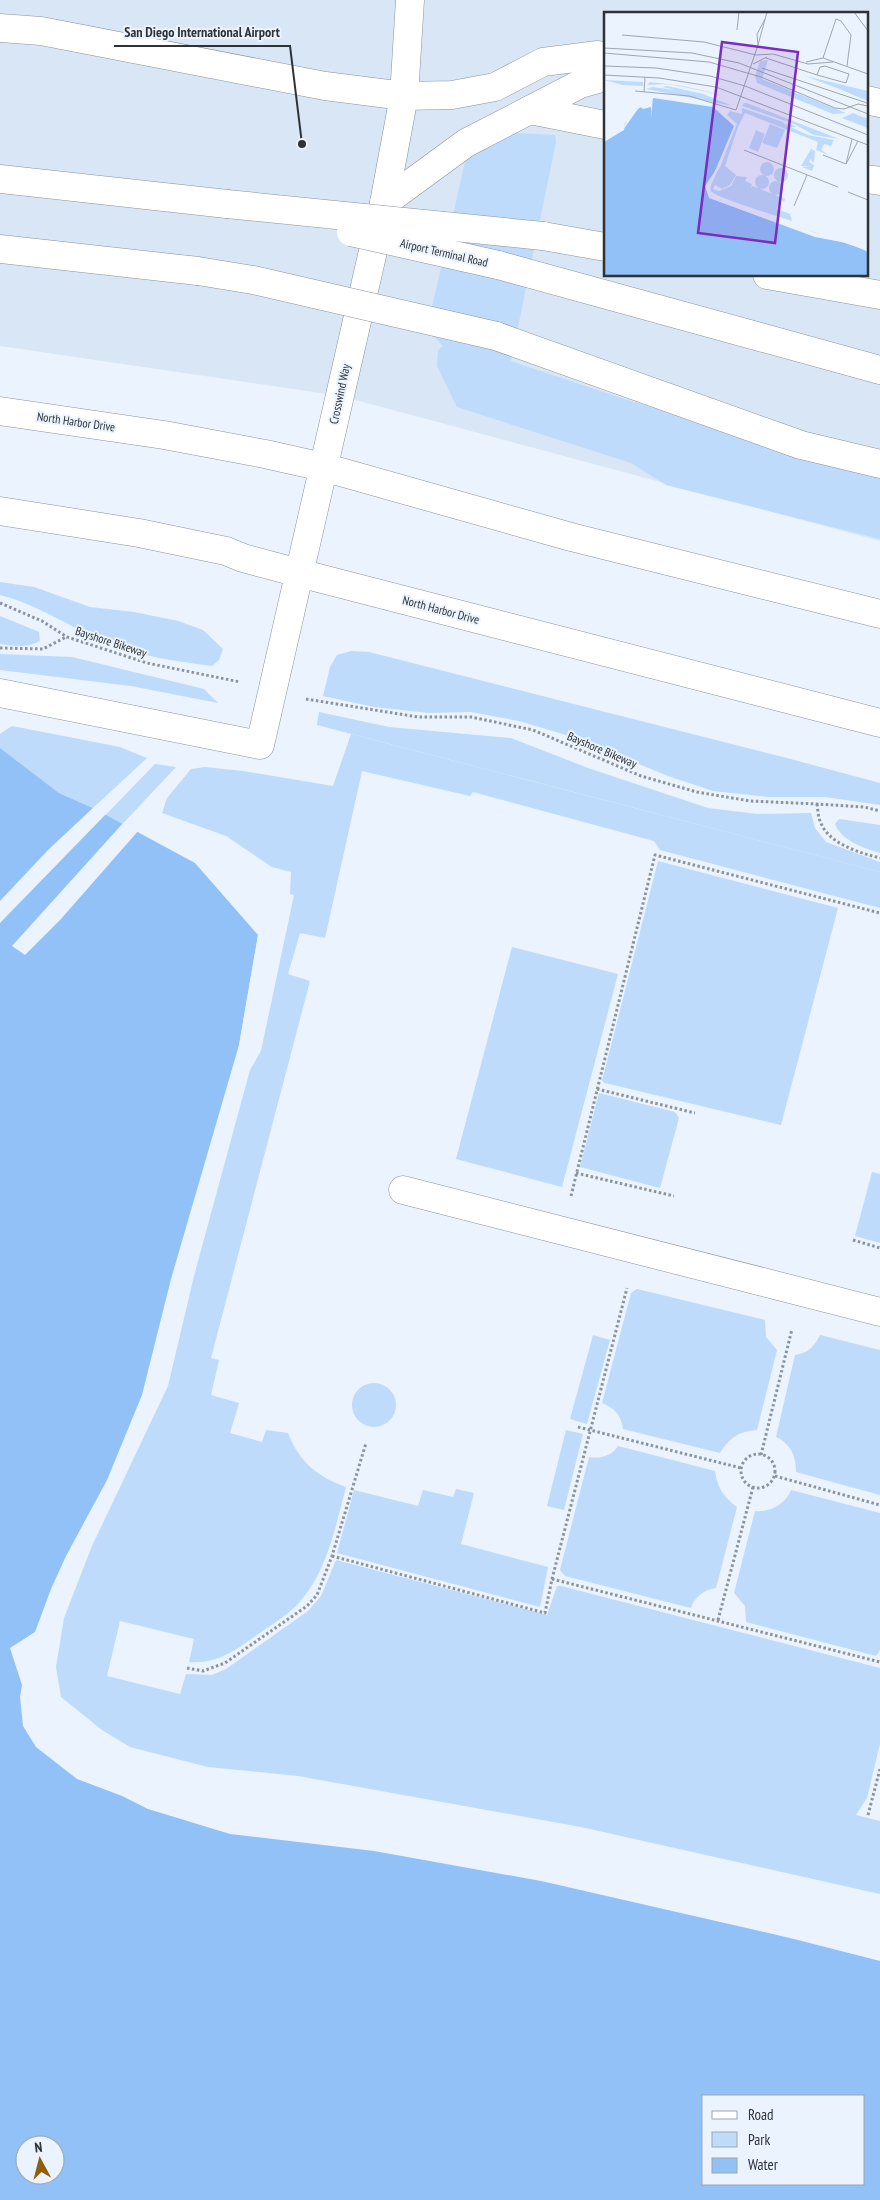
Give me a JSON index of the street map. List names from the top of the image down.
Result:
{
  "streets": {
    "main road": ["Airport Terminal Road", "Crosswind Way", "North Harbor Drive"],
    "path": ["Bayshore Bikeway"]
  },
  "crossings": [
    ["Crosswind Way", "North Harbor Drive"]
  ],
  "places": ["San Diego International Airport"],
  "legend": ["Road", "Park", "Water"],
  "north": "top"
}
